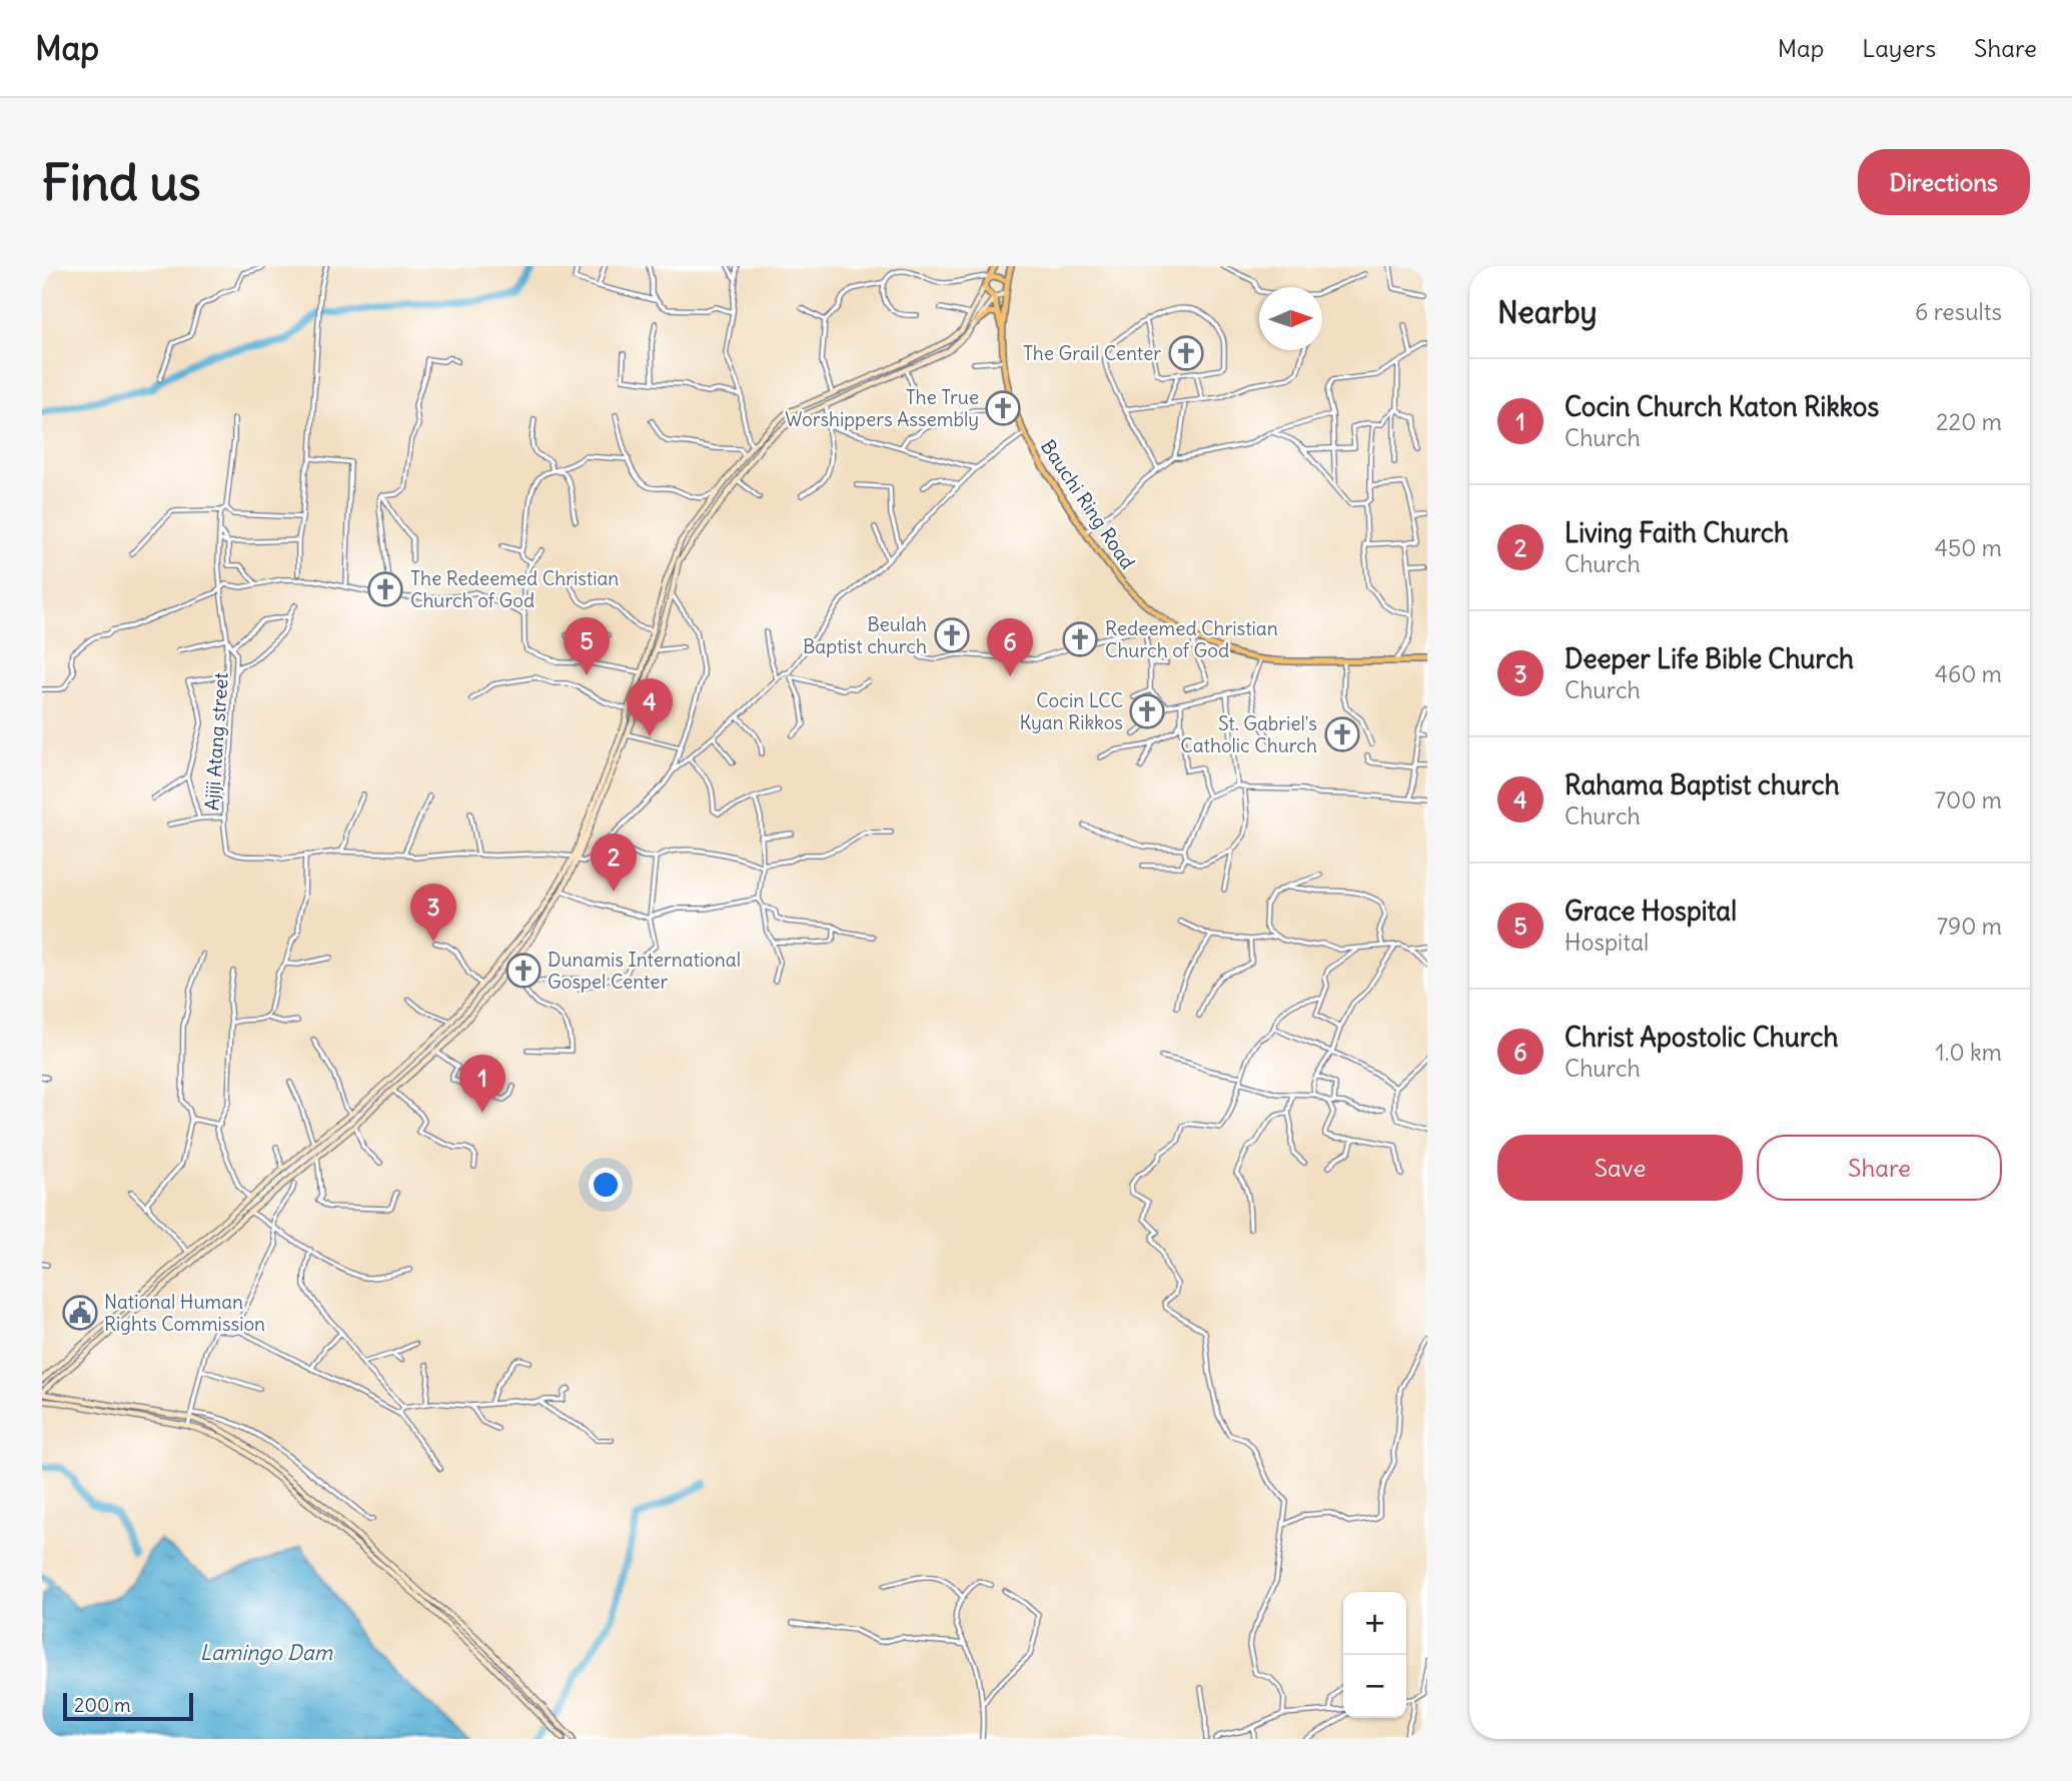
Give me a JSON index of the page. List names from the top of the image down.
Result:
{
  "streets": {
    "main road": ["Bauchi Ring Road"],
    "street": ["Ajiji Atang street"]
  },
  "water": ["Lamingo Dam"],
  "places": {
    "church": [
      "The Grail Center",
      "The True Worshippers Assembly",
      "The Redeemed Christian Church of God",
      "Beulah Baptist church",
      "Redeemed Christian Church of God",
      "Cocin LCC Kyan Rikkos",
      "St. Gabriel's Catholic Church",
      "Dunamis International Gospel Center"
    ],
    "public building": ["National Human Rights Commission"]
  },
  "scale_bar": "200 m",
  "north": "right",
  "page": {
    "header": "Map",
    "nav": ["Map", "Layers", "Share"],
    "buttons": [
      "Directions",
      ["Save", "Share"]
    ],
    "title": "Find us",
    "heading": ["Nearby", "6 results"],
    "list": [
      {
        "mark": "1",
        "name": "Cocin Church Katon Rikkos",
        "note": "Church",
        "value": "220 m"
      },
      {
        "mark": "2",
        "name": "Living Faith Church",
        "note": "Church",
        "value": "450 m"
      },
      {
        "mark": "3",
        "name": "Deeper Life Bible Church",
        "note": "Church",
        "value": "460 m"
      },
      {
        "mark": "4",
        "name": "Rahama Baptist church",
        "note": "Church",
        "value": "700 m"
      },
      {
        "mark": "5",
        "name": "Grace Hospital",
        "note": "Hospital",
        "value": "790 m"
      },
      {
        "mark": "6",
        "name": "Christ Apostolic Church",
        "note": "Church",
        "value": "1.0 km"
      }
    ],
    "pins": [
      "5",
      "6",
      "4",
      "2",
      "3",
      "1"
    ],
    "map_buttons": ["+", "−"],
    "scale": "200 m"
  }
}
